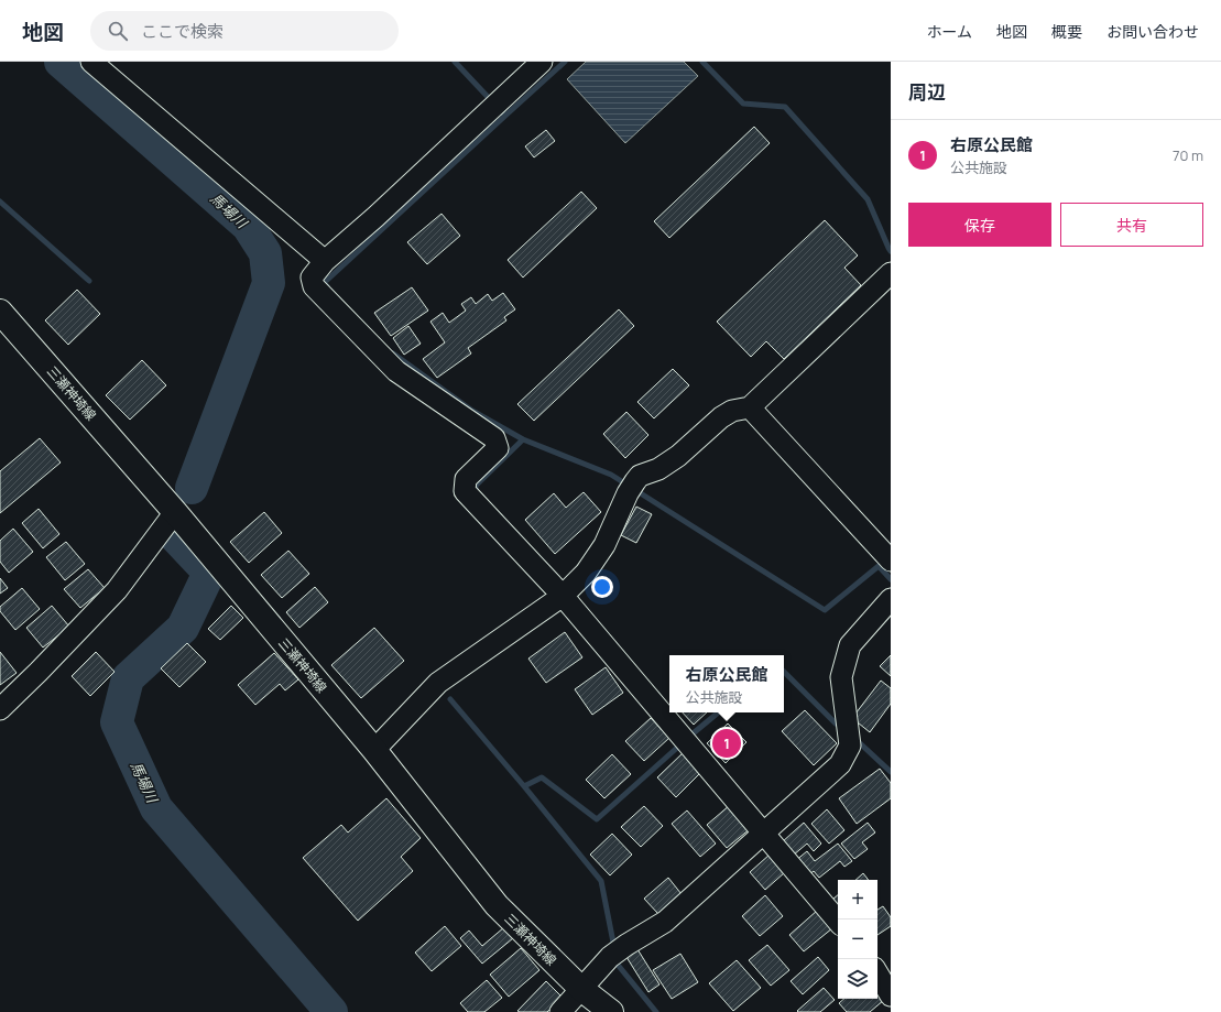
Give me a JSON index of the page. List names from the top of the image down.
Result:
{
  "streets": {
    "main road": ["三瀬神埼線"]
  },
  "water": ["馬場川"],
  "page": {
    "header": "地図",
    "search": "ここで検索",
    "nav": [
      "ホーム",
      "地図",
      "概要",
      "お問い合わせ"
    ],
    "heading": "周辺",
    "list": [
      {
        "mark": "1",
        "name": "右原公民館",
        "note": "公共施設",
        "value": "70 m"
      }
    ],
    "buttons": ["保存", "共有"],
    "popup": ["右原公民館", "公共施設"],
    "pins": "1",
    "map_buttons": ["+", "−"]
  }
}
